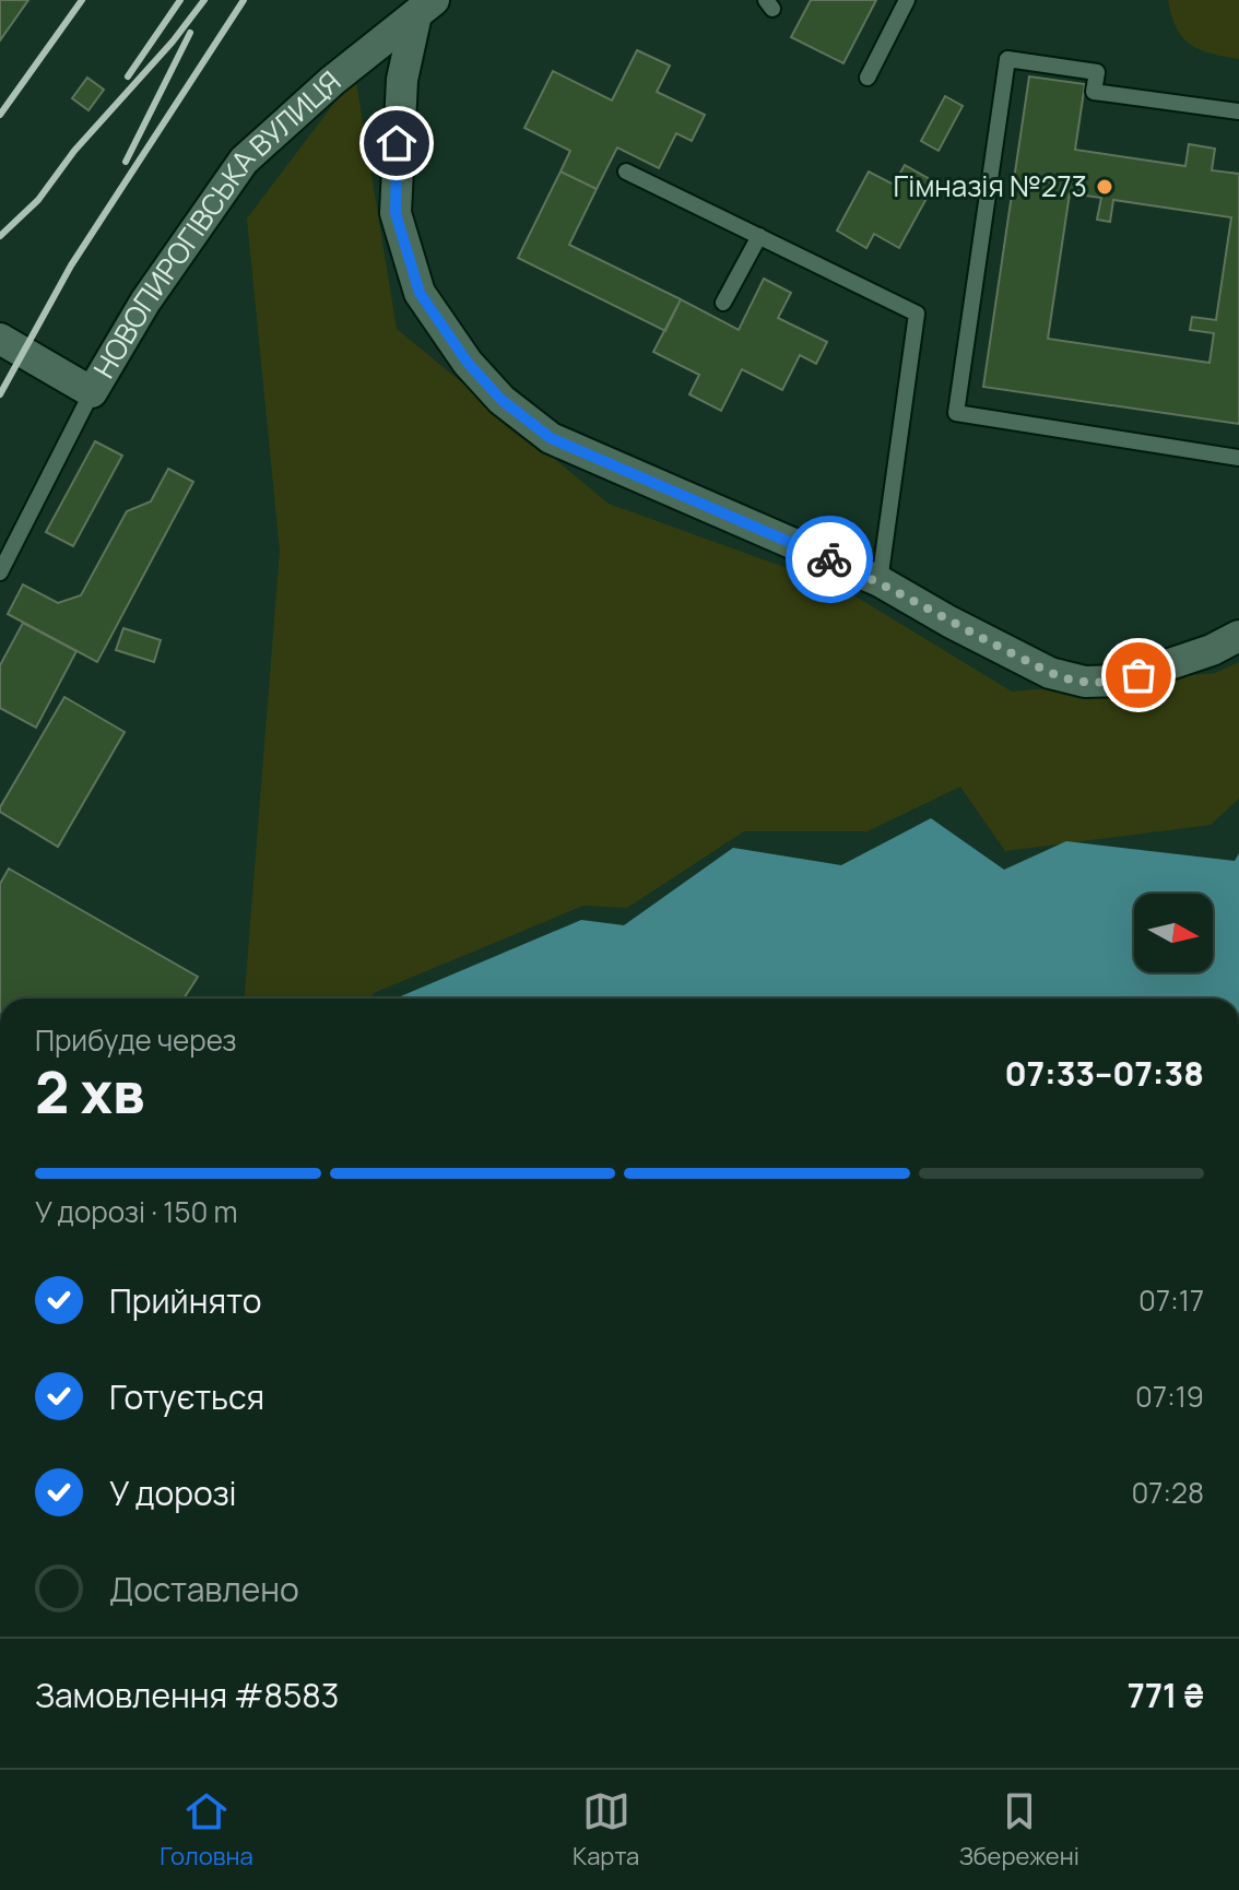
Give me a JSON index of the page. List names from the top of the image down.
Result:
{
  "streets": {
    "street": ["НОВОПИРОГІВСЬКА ВУЛИЦЯ"]
  },
  "places": ["Гімназія №273"],
  "north": "right",
  "page": {
    "heading": ["2 хв", "Прибуде через", "07:33–07:38"],
    "panel": ["Замовлення #8583", "771 ₴"],
    "bar": "У дорозі · 150 m",
    "list": [
      ["Прийнято", "07:17"],
      ["Готується", "07:19"],
      ["У дорозі", "07:28"],
      "Доставлено"
    ],
    "tabs": ["Головна", "Карта", "Збережені"]
  }
}
